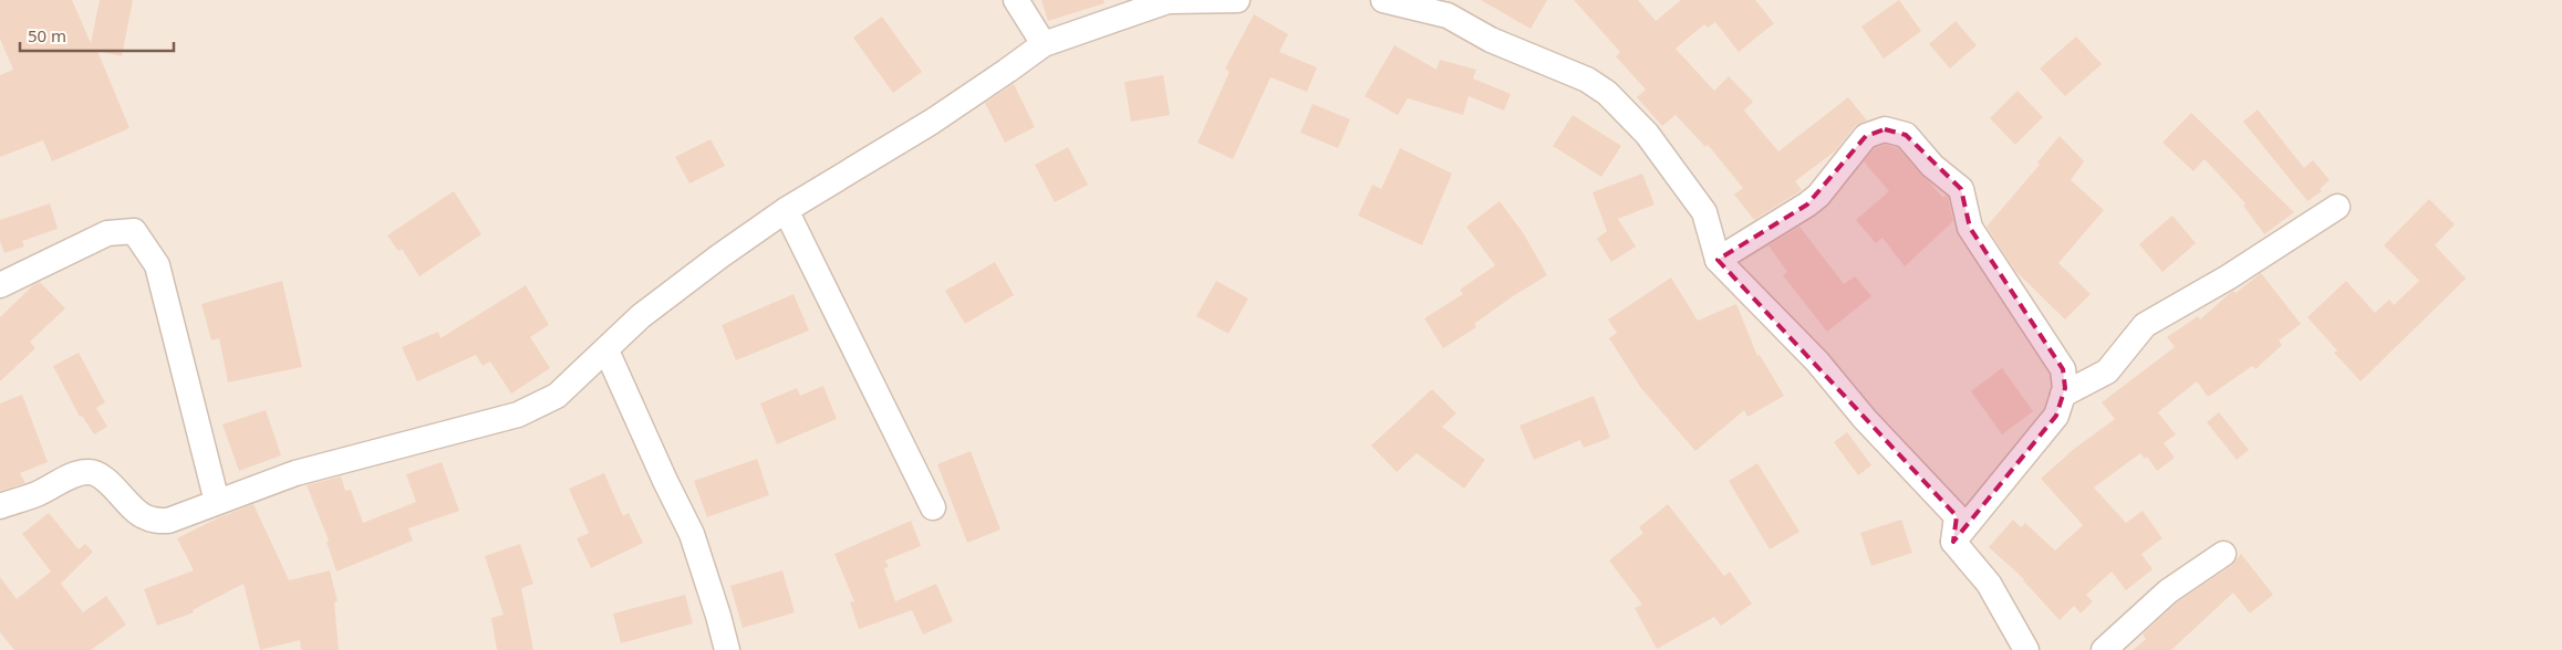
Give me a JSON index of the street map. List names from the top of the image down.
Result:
{
  "scale_bar": "50 m"
}
